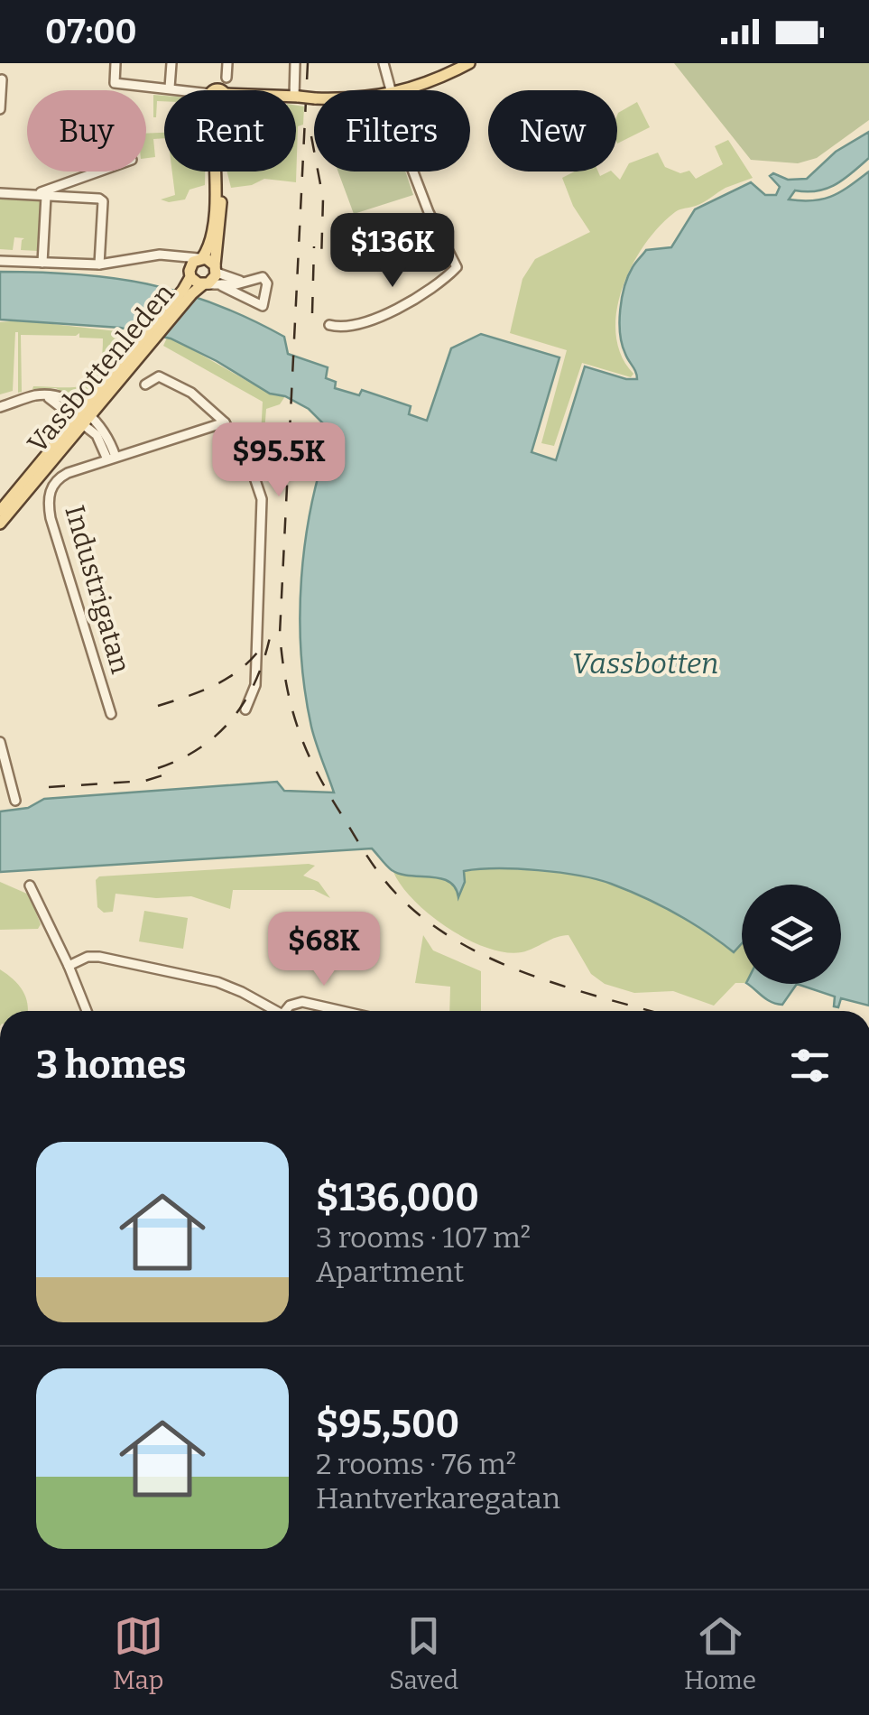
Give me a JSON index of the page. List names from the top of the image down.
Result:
{
  "streets": {
    "main road": ["Vassbottenleden"],
    "street": ["Industrigatan"]
  },
  "water": ["Vassbotten"],
  "page": {
    "status": "07:00",
    "chip": [
      "Buy",
      "Rent",
      "Filters",
      "New"
    ],
    "price": ["$136K", "$95.5K", "$68K"],
    "heading": "3 homes",
    "list": [
      {
        "name": "$136,000",
        "note": "3 rooms · 107 m² · Apartment"
      },
      {
        "name": "$95,500",
        "note": "2 rooms · 76 m² · Hantverkaregatan"
      }
    ],
    "tabs": ["Map", "Saved", "Home"]
  }
}
